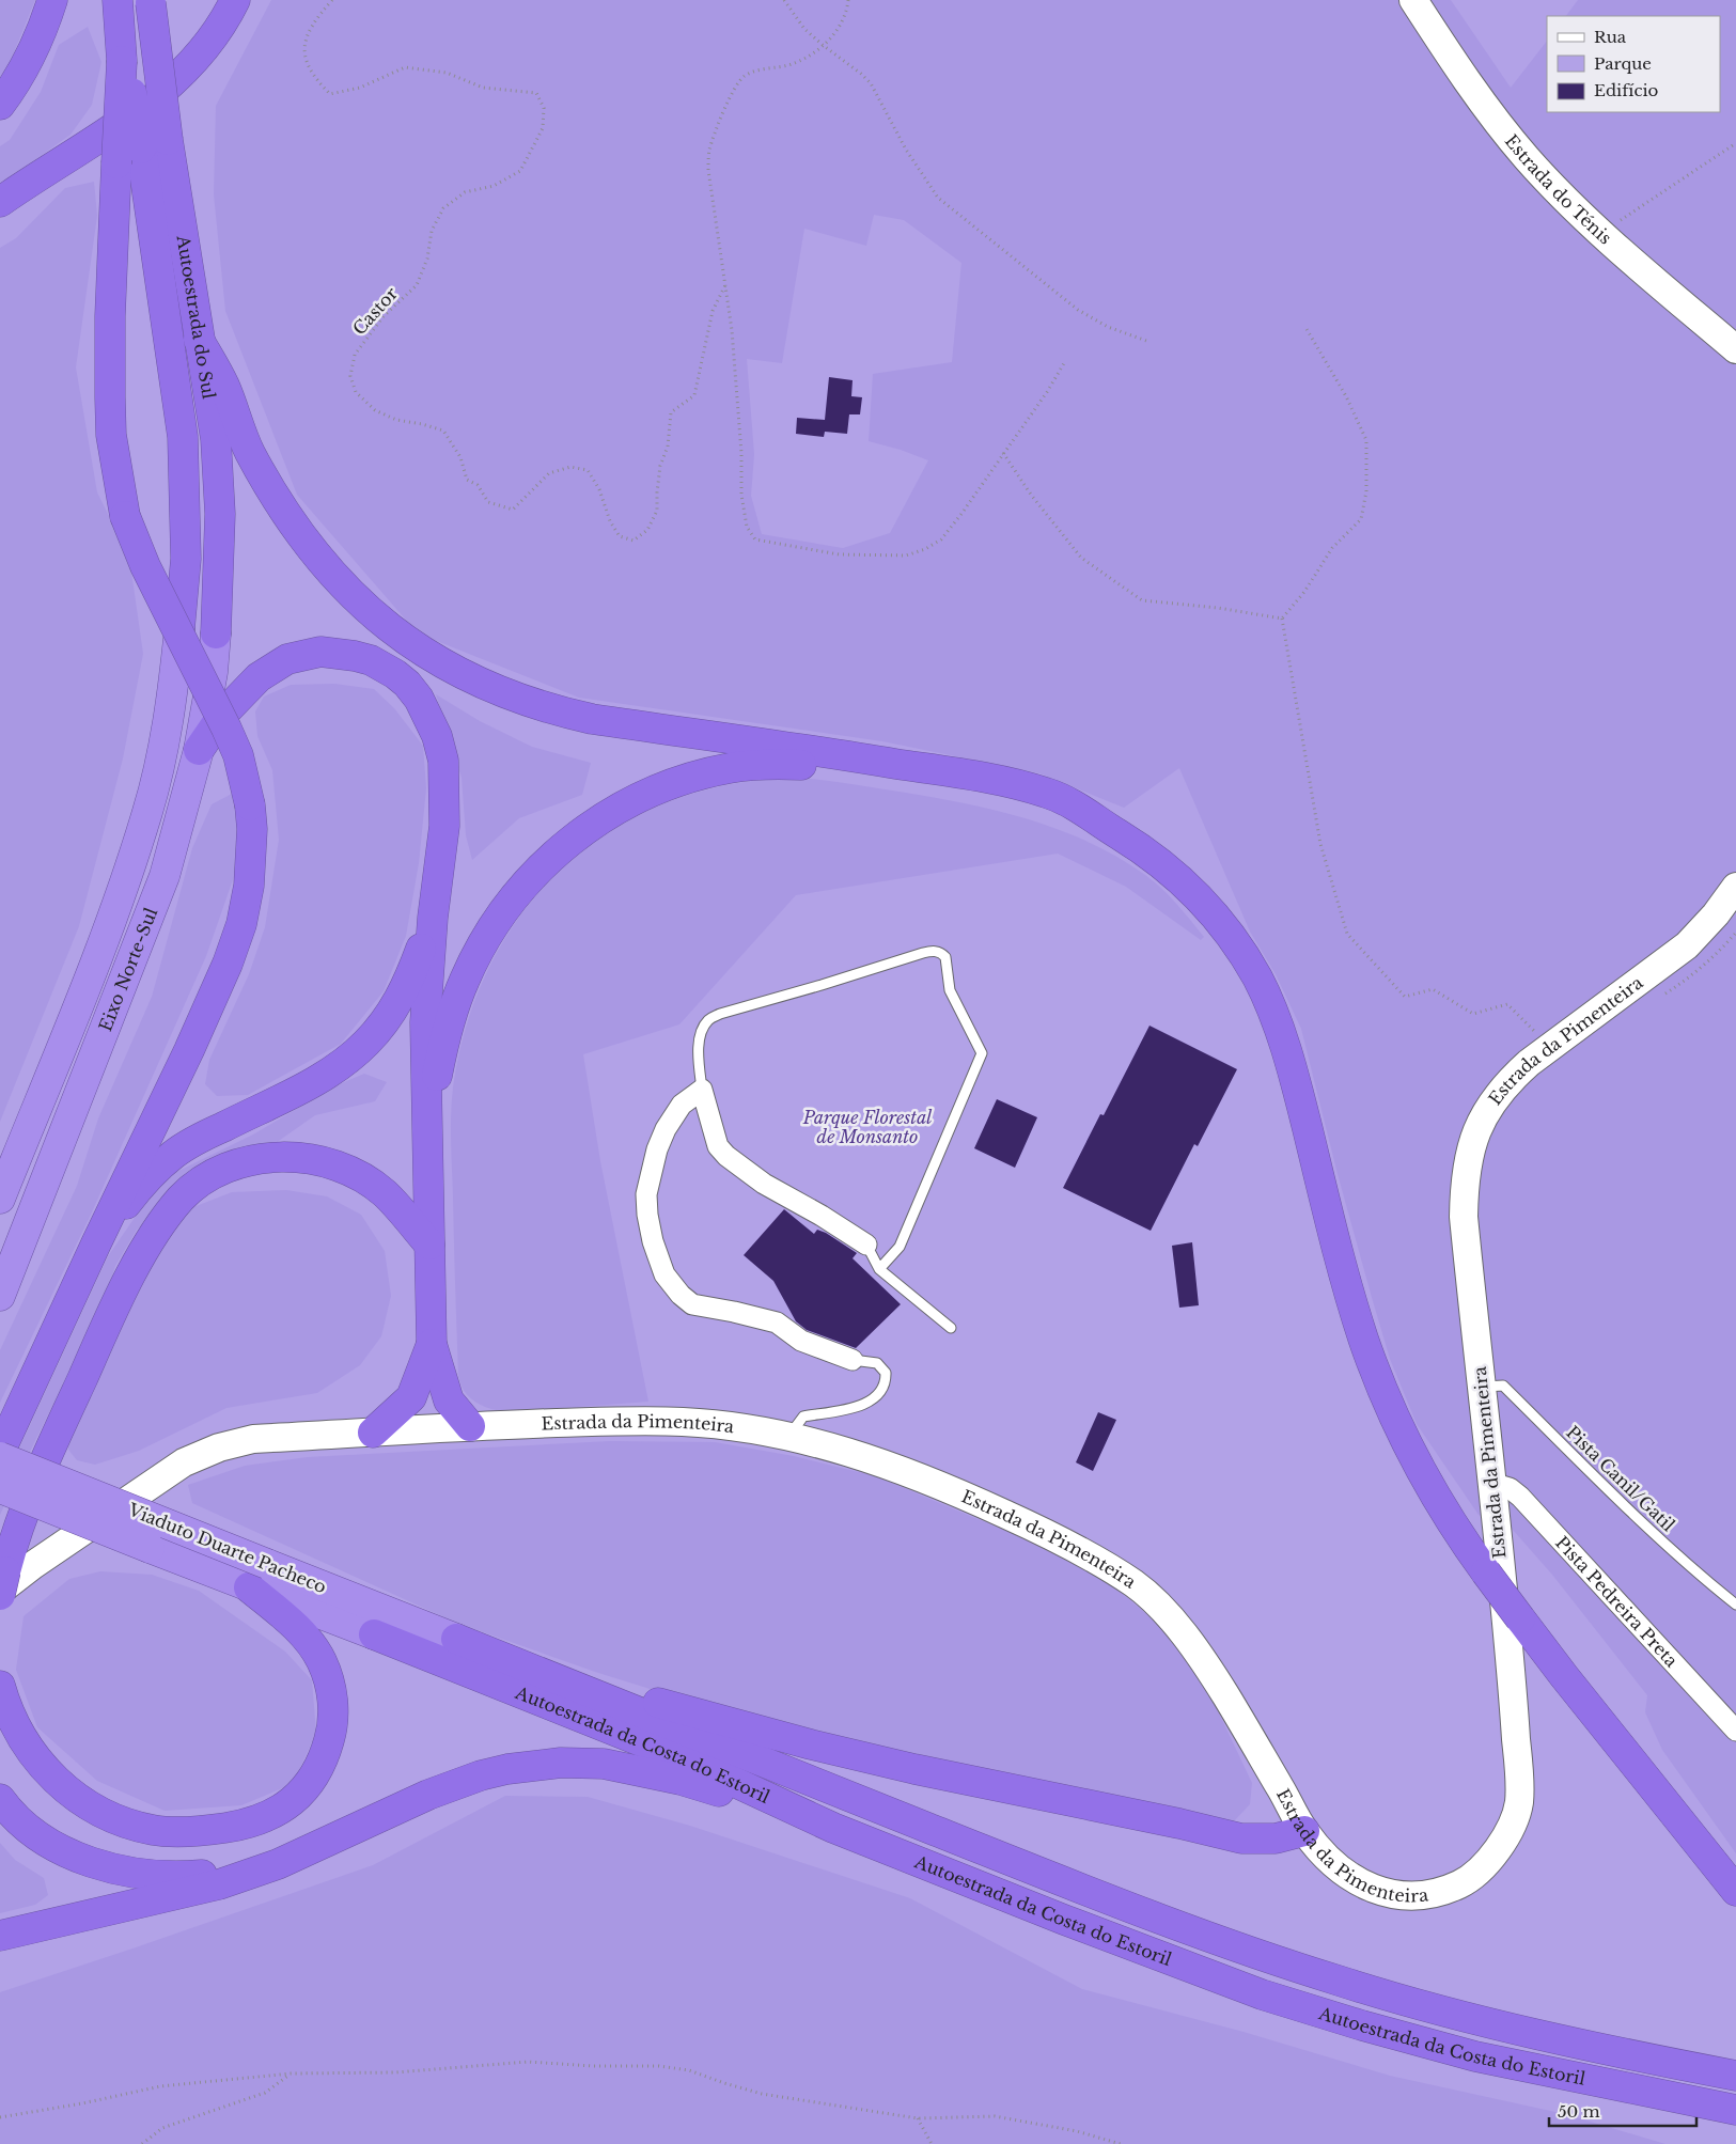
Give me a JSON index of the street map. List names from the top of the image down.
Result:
{
  "streets": {
    "highway": [
      "Autoestrada do Sul",
      "Eixo Norte-Sul",
      "Viaduto Duarte Pacheco",
      "Autoestrada da Costa do Estoril"
    ],
    "main road": ["Estrada do Ténis", "Estrada da Pimenteira"],
    "street": ["Pista Pedreira Preta"],
    "lane": ["Pista Canil/Gatil"],
    "path": ["Castor"]
  },
  "crossings": [
    ["Autoestrada do Sul", "Eixo Norte-Sul"],
    ["Estrada da Pimenteira", "Pista Canil/Gatil"],
    ["Estrada da Pimenteira", "Pista Pedreira Preta"],
    ["Viaduto Duarte Pacheco", "Autoestrada da Costa do Estoril"]
  ],
  "parks": ["Parque Florestal de Monsanto"],
  "legend": ["Rua", "Parque", "Edifício"],
  "scale_bar": "50 m"
}
